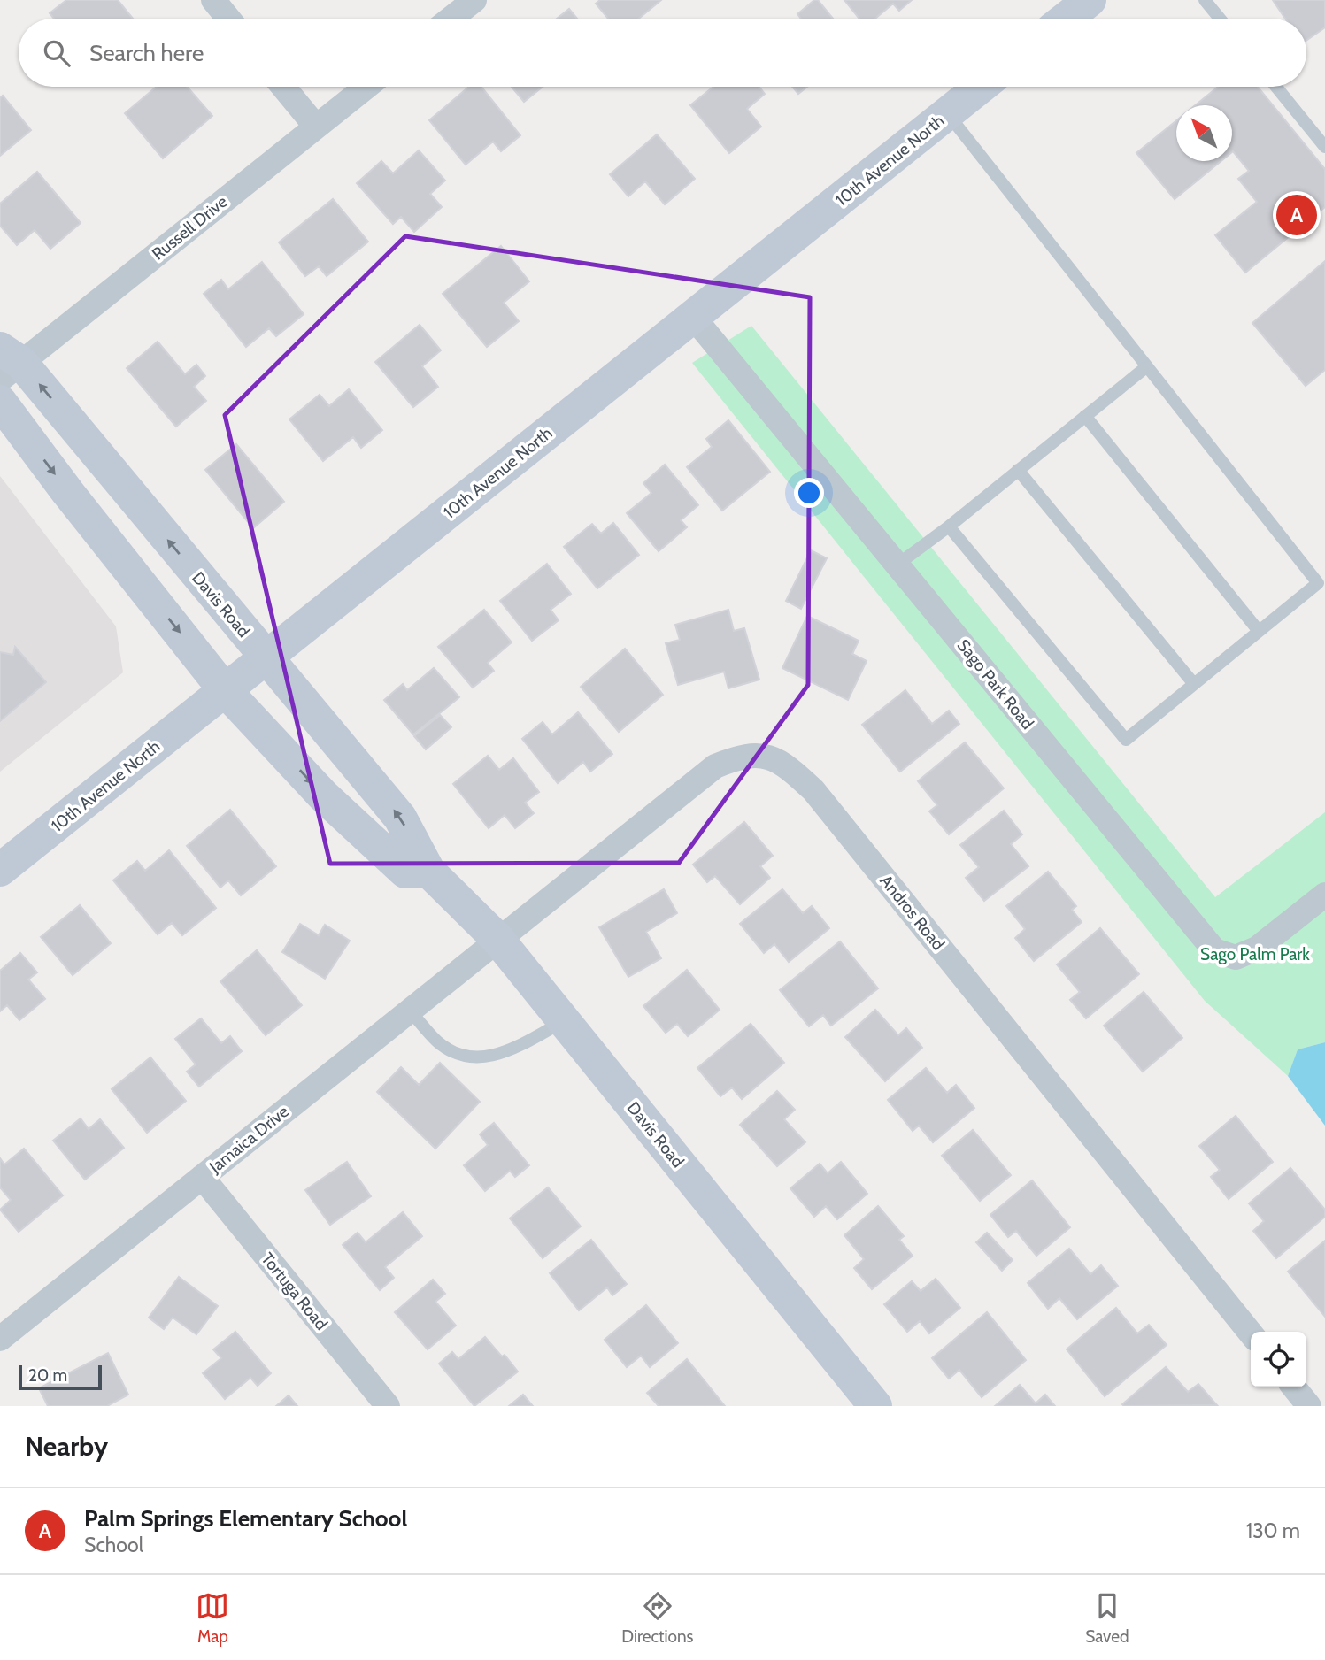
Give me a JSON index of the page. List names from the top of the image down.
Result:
{
  "streets": {
    "street": [
      "10th Avenue North",
      "Russell Drive",
      "Davis Road",
      "Sago Park Road",
      "Andros Road",
      "Jamaica Drive",
      "Tortuga Road"
    ]
  },
  "crossings": [
    ["10th Avenue North", "Davis Road"],
    ["10th Avenue North", "Sago Park Road"],
    ["Russell Drive", "Davis Road"],
    ["Davis Road", "Andros Road"],
    ["Davis Road", "Jamaica Drive"],
    ["Andros Road", "Jamaica Drive"],
    ["Jamaica Drive", "Tortuga Road"]
  ],
  "parks": ["Sago Palm Park"],
  "scale_bar": "20 m",
  "north": "top left",
  "page": {
    "search": "Search here",
    "pins": "A",
    "scale": "20 m",
    "heading": "Nearby",
    "list": [
      {
        "mark": "A",
        "name": "Palm Springs Elementary School",
        "note": "School",
        "value": "130 m"
      }
    ],
    "nav": ["Map", "Directions", "Saved"]
  }
}
